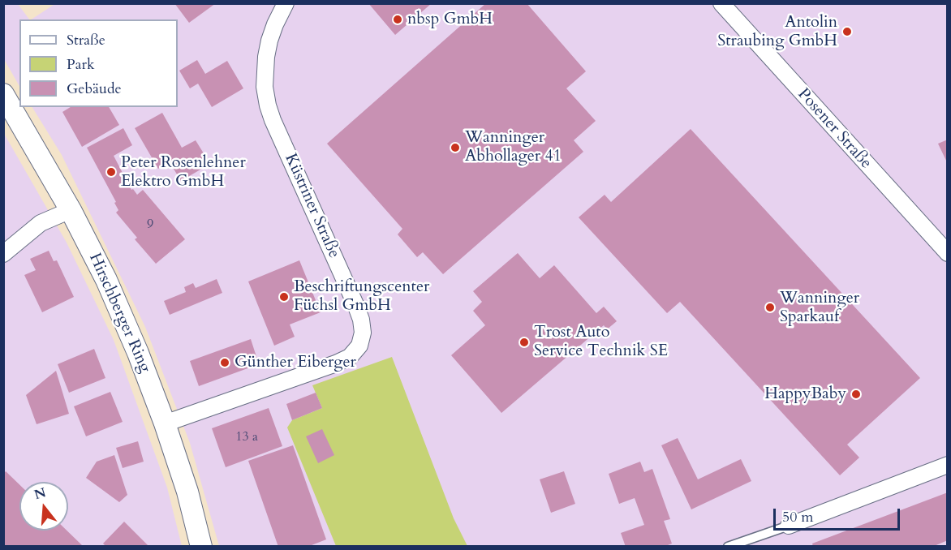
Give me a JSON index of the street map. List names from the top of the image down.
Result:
{
  "streets": {
    "street": ["Posener Straße", "Küstriner Straße", "Hirschberger Ring"]
  },
  "crossings": [
    ["Küstriner Straße", "Hirschberger Ring"]
  ],
  "places": [
    "nbsp GmbH",
    "Antolin Straubing GmbH",
    "Wanninger Abhollager 41",
    "Peter Rosenlehner Elektro GmbH",
    "Beschriftungscenter Füchsl GmbH",
    "Wanninger Sparkauf",
    "Trost Auto Service Technik SE",
    "Günther Eiberger",
    "HappyBaby"
  ],
  "house_numbers": ["9", "13 a"],
  "legend": ["Straße", "Park", "Gebäude"],
  "scale_bar": "50 m",
  "north": "top"
}
